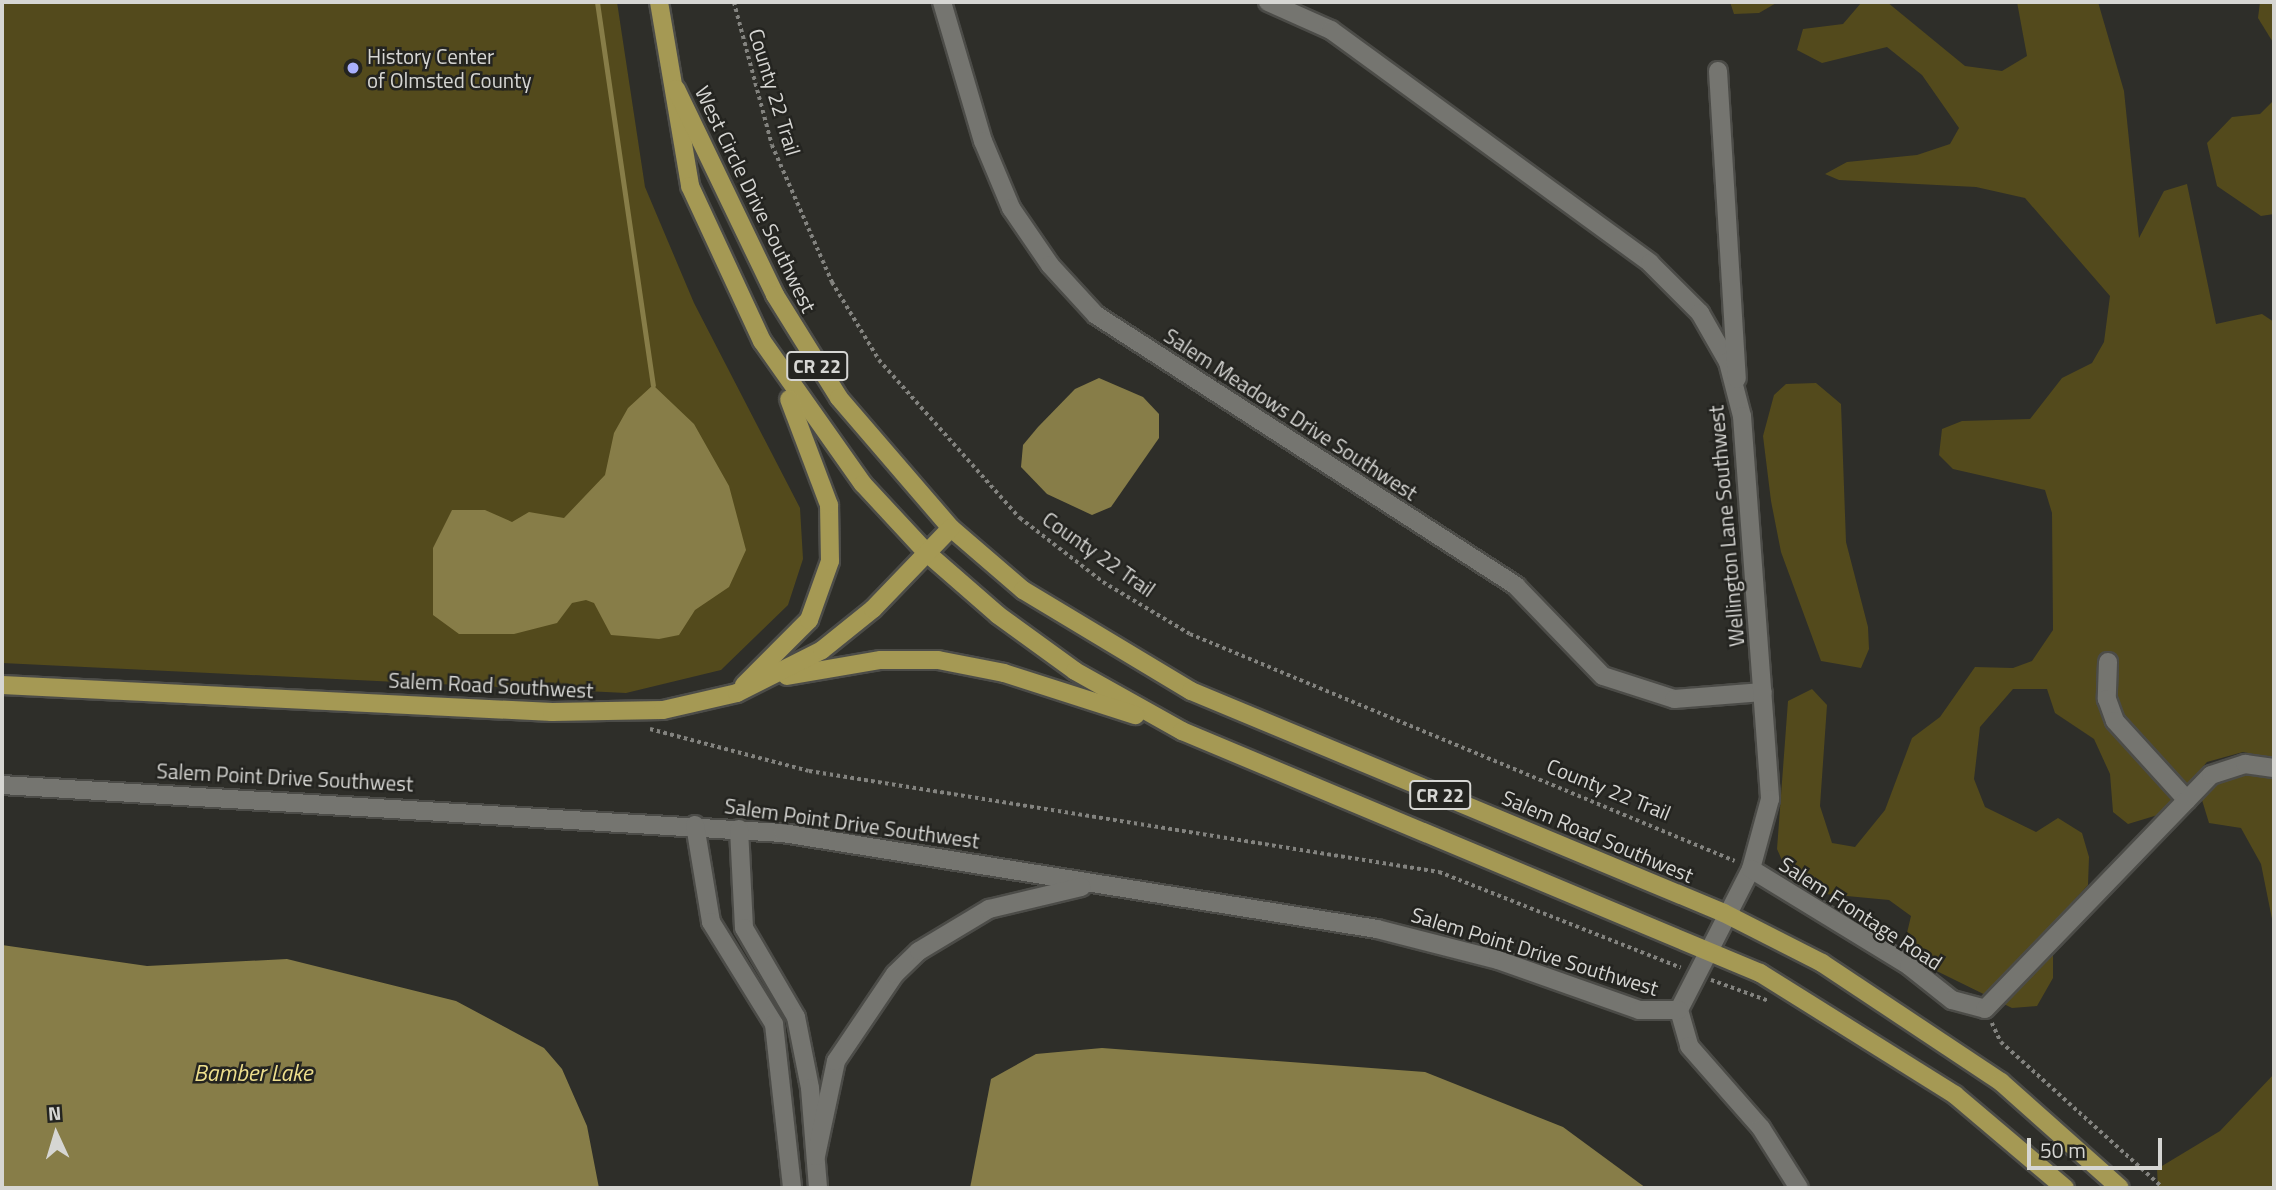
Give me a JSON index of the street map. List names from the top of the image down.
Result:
{
  "streets": {
    "main road": ["West Circle Drive Southwest", "CR 22", "Salem Road Southwest"],
    "street": [
      "Salem Meadows Drive Southwest",
      "Wellington Lane Southwest",
      "Salem Point Drive Southwest",
      "Salem Frontage Road"
    ],
    "path": ["County 22 Trail"]
  },
  "crossings": [
    ["County 22 Trail", "Wellington Lane Southwest"],
    ["County 22 Trail", "Salem Frontage Road"],
    ["West Circle Drive Southwest", "CR 22"],
    ["West Circle Drive Southwest", "Salem Road Southwest"],
    ["CR 22", "Salem Road Southwest"],
    ["CR 22", "Salem Point Drive Southwest"],
    ["Salem Meadows Drive Southwest", "Wellington Lane Southwest"],
    ["Wellington Lane Southwest", "Salem Road Southwest"],
    ["Wellington Lane Southwest", "Salem Point Drive Southwest"],
    ["Wellington Lane Southwest", "Salem Frontage Road"]
  ],
  "water": ["Bamber Lake"],
  "places": ["History Center of Olmsted County"],
  "scale_bar": "50 m",
  "north": "top"
}
